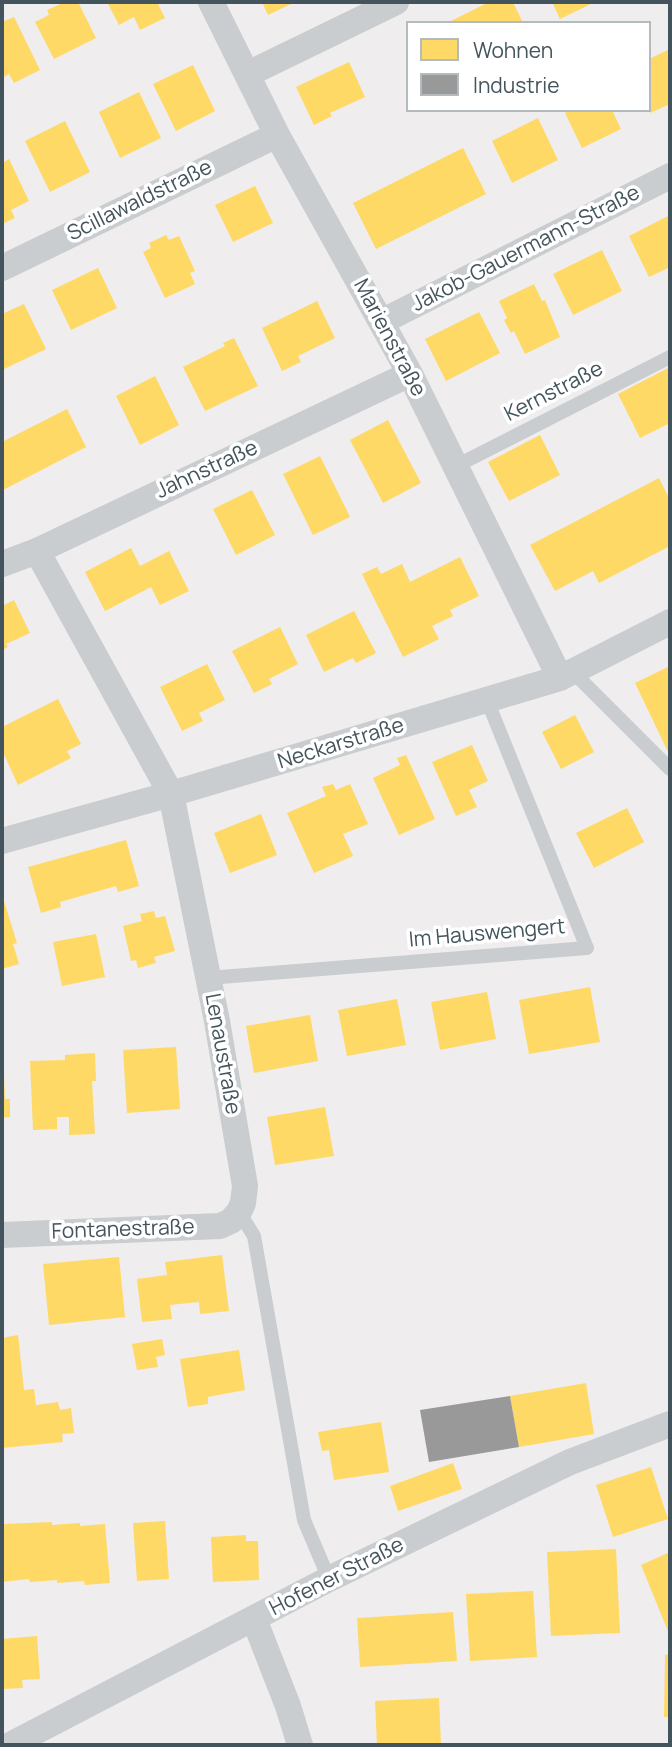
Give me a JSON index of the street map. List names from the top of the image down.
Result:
{
  "streets": {
    "street": [
      "Scillawaldstraße",
      "Jakob-Gauermann-Straße",
      "Marienstraße",
      "Jahnstraße",
      "Neckarstraße",
      "Lenaustraße",
      "Fontanestraße",
      "Hofener Straße"
    ],
    "lane": ["Kernstraße", "Im Hauswengert"]
  },
  "crossings": [
    ["Scillawaldstraße", "Marienstraße"],
    ["Jakob-Gauermann-Straße", "Marienstraße"],
    ["Marienstraße", "Kernstraße"],
    ["Marienstraße", "Jahnstraße"],
    ["Marienstraße", "Neckarstraße"],
    ["Jahnstraße", "Lenaustraße"],
    ["Neckarstraße", "Im Hauswengert"],
    ["Neckarstraße", "Lenaustraße"],
    ["Im Hauswengert", "Lenaustraße"],
    ["Lenaustraße", "Fontanestraße"]
  ],
  "legend": ["Wohnen", "Industrie"]
}
